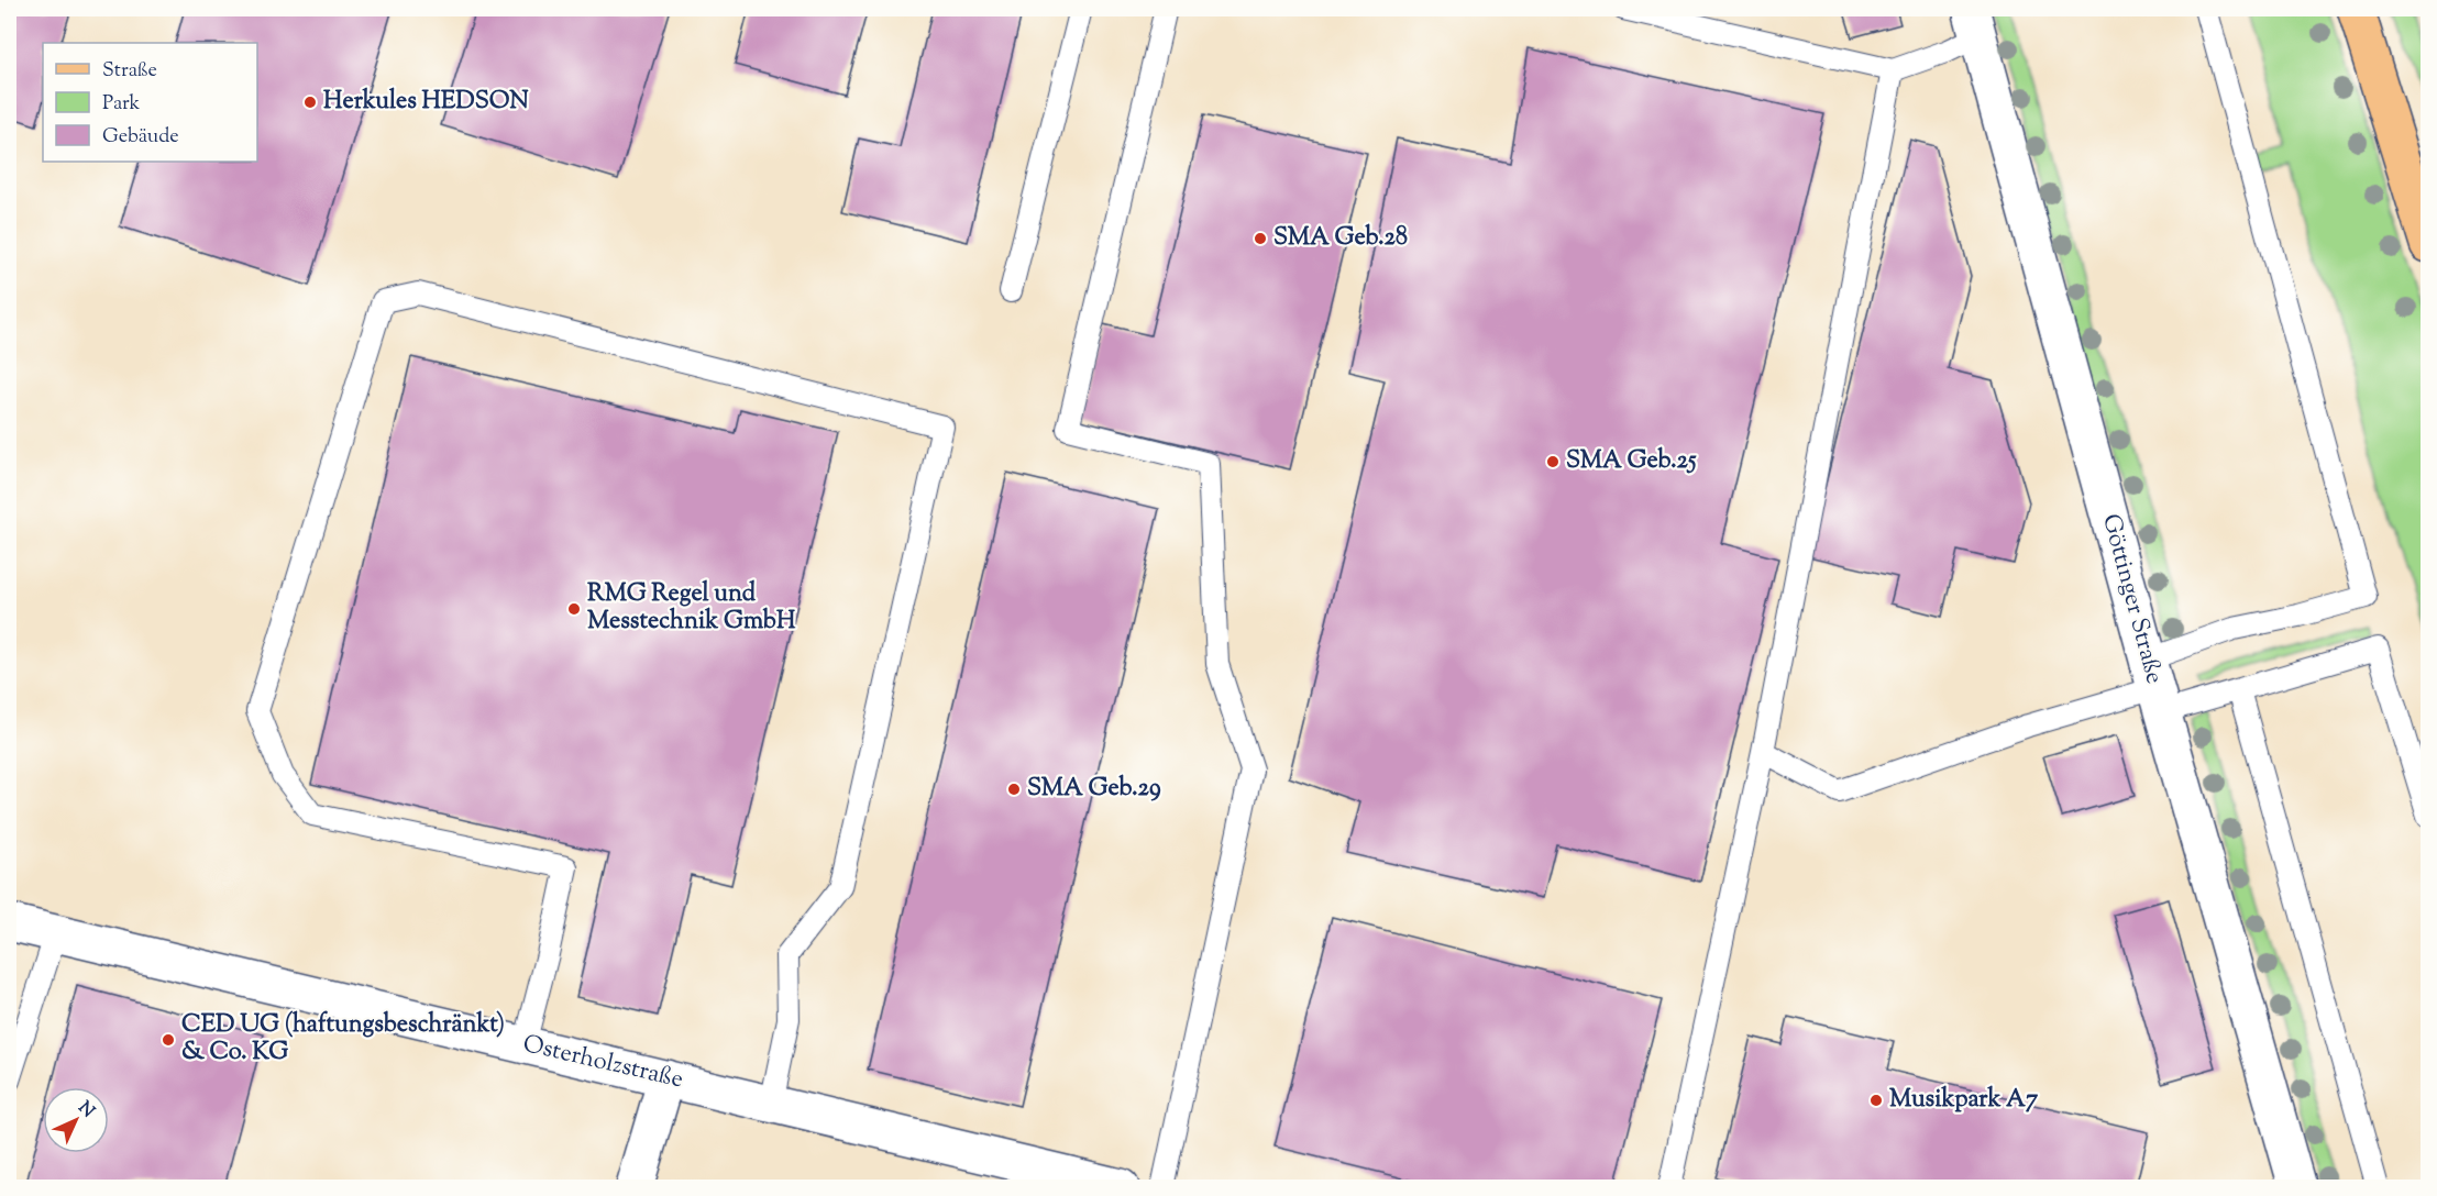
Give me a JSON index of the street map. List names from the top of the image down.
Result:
{
  "streets": {
    "street": ["Göttinger Straße", "Osterholzstraße"]
  },
  "places": [
    "Herkules HEDSON",
    "SMA Geb.28",
    "SMA Geb.25",
    "RMG Regel und Messtechnik GmbH",
    "SMA Geb.29",
    "CED UG (haftungsbeschränkt) & Co. KG",
    "Musikpark A7"
  ],
  "legend": ["Straße", "Park", "Gebäude"],
  "north": "top right"
}
